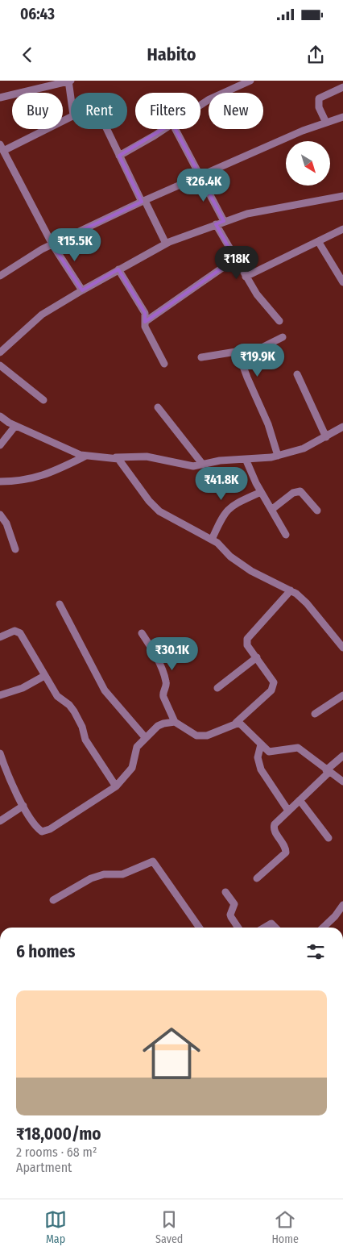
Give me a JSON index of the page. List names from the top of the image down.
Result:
{
  "north": "bottom right",
  "page": {
    "status": "06:43",
    "header": "Habito",
    "chip": [
      "Buy",
      "Rent",
      "Filters",
      "New"
    ],
    "price": [
      "₹26.4K",
      "₹15.5K",
      "₹18K",
      "₹19.9K",
      "₹41.8K",
      "₹30.1K"
    ],
    "heading": "6 homes",
    "list": [
      {
        "name": "₹18,000/mo",
        "note": "2 rooms · 68 m² · Apartment"
      }
    ],
    "tabs": ["Map", "Saved", "Home"]
  }
}
